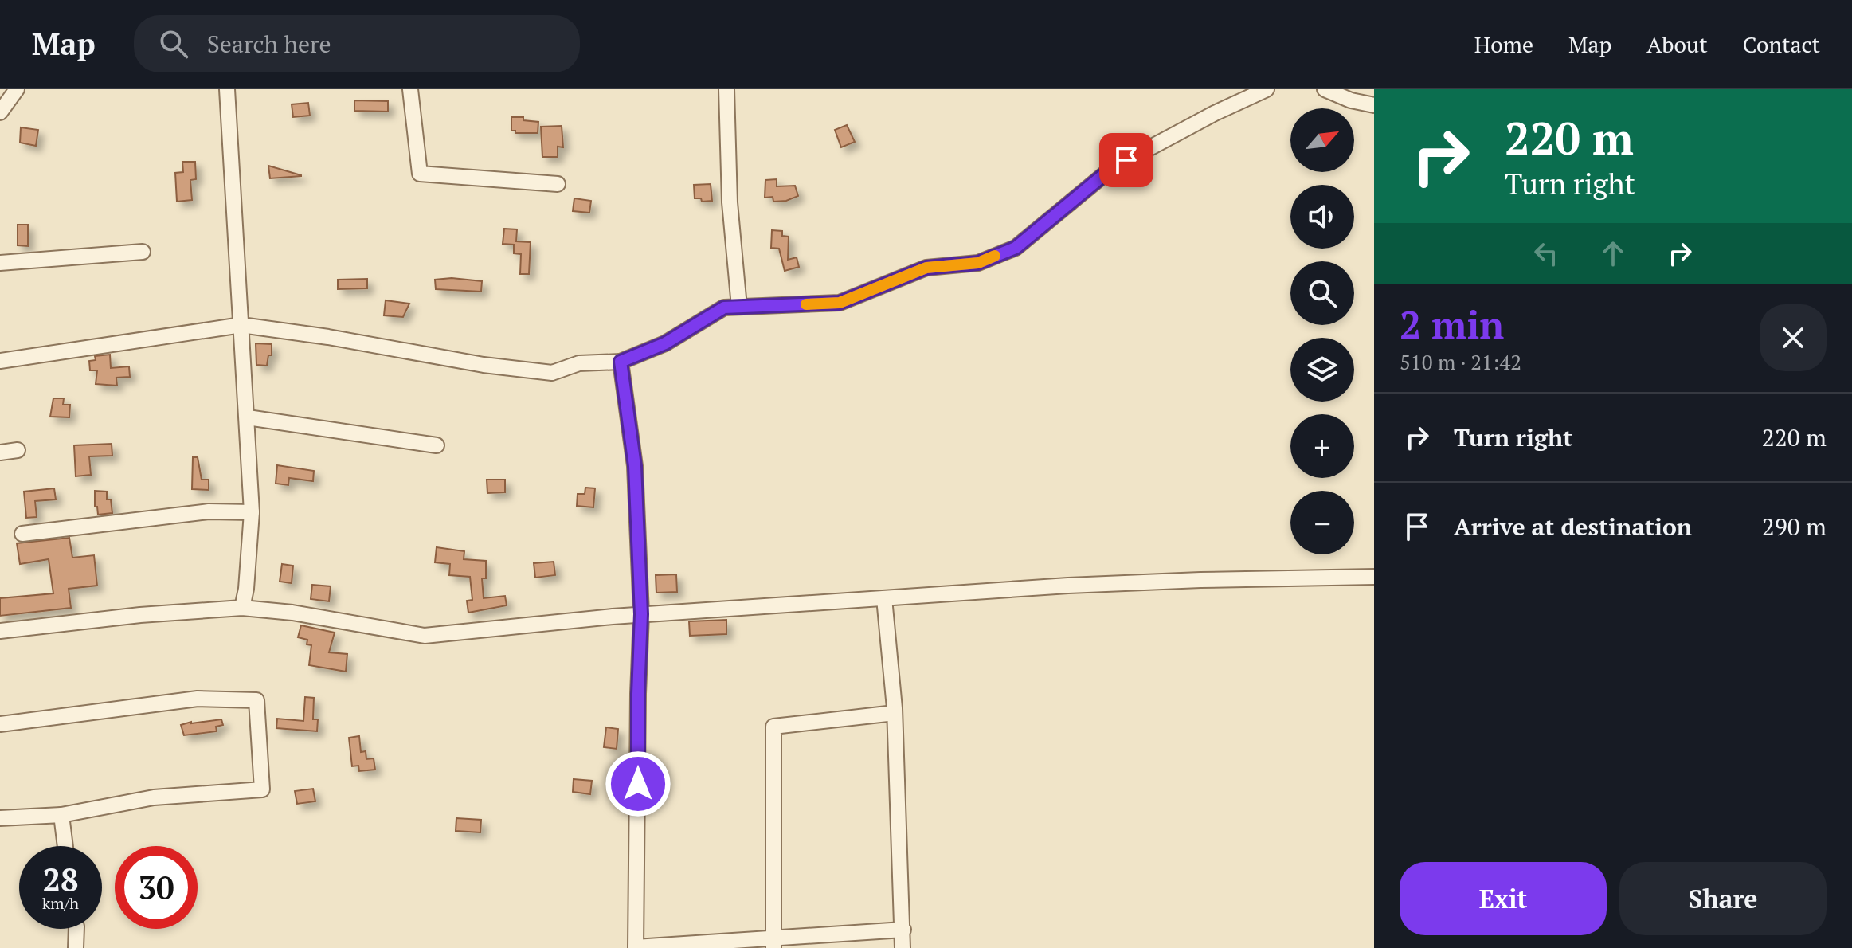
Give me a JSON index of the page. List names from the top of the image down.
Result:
{
  "north": "top right",
  "page": {
    "header": "Map",
    "search": "Search here",
    "nav": [
      "Home",
      "Map",
      "About",
      "Contact"
    ],
    "turn": ["220 m", "Turn right"],
    "map_buttons": ["+", "−"],
    "heading": ["2 min", "510 m · 21:42"],
    "list": [
      {
        "name": "Turn right",
        "value": "220 m"
      },
      {
        "name": "Arrive at destination",
        "value": "290 m"
      }
    ],
    "speed": "28 km/h",
    "limit": "30",
    "buttons": ["Exit", "Share"]
  }
}
